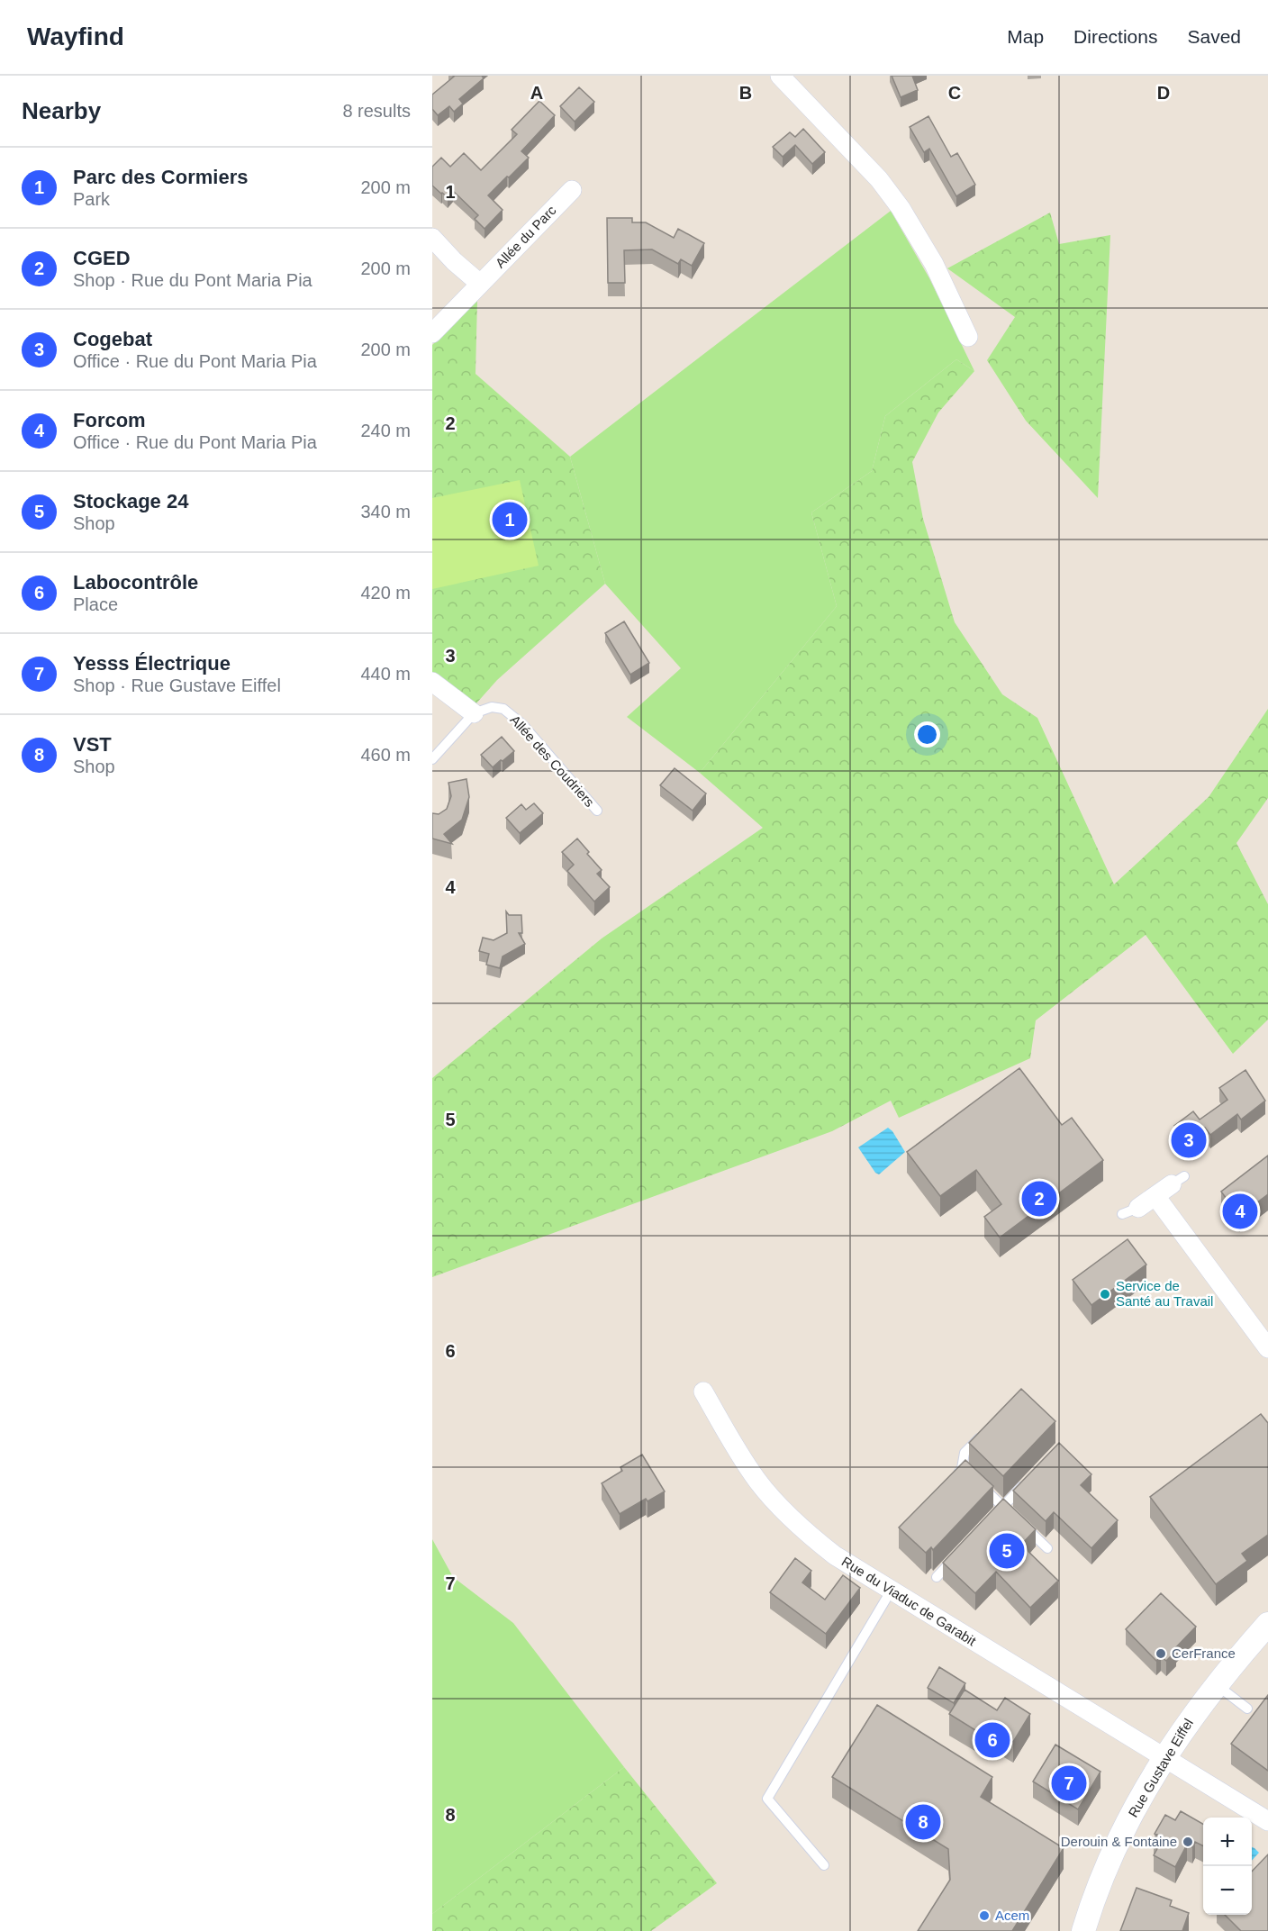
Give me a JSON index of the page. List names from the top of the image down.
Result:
{
  "streets": {
    "street": ["Allée du Parc", "Rue du Viaduc de Garabit", "Rue Gustave Eiffel"],
    "lane": ["Allée des Coudriers"]
  },
  "crossings": [
    ["Rue du Viaduc de Garabit", "Rue Gustave Eiffel"]
  ],
  "places": [
    "Service de Santé au Travail",
    "CerFrance",
    "Derouin & Fontaine",
    "Acem"
  ],
  "page": {
    "header": "Wayfind",
    "nav": ["Map", "Directions", "Saved"],
    "heading": ["Nearby", "8 results"],
    "list": [
      {
        "mark": "1",
        "name": "Parc des Cormiers",
        "note": "Park",
        "value": "200 m"
      },
      {
        "mark": "2",
        "name": "CGED",
        "note": "Shop · Rue du Pont Maria Pia",
        "value": "200 m"
      },
      {
        "mark": "3",
        "name": "Cogebat",
        "note": "Office · Rue du Pont Maria Pia",
        "value": "200 m"
      },
      {
        "mark": "4",
        "name": "Forcom",
        "note": "Office · Rue du Pont Maria Pia",
        "value": "240 m"
      },
      {
        "mark": "5",
        "name": "Stockage 24",
        "note": "Shop",
        "value": "340 m"
      },
      {
        "mark": "6",
        "name": "Labocontrôle",
        "note": "Place",
        "value": "420 m"
      },
      {
        "mark": "7",
        "name": "Yesss Électrique",
        "note": "Shop · Rue Gustave Eiffel",
        "value": "440 m"
      },
      {
        "mark": "8",
        "name": "VST",
        "note": "Shop",
        "value": "460 m"
      }
    ],
    "pins": [
      "1",
      "3",
      "2",
      "4",
      "5",
      "6",
      "7",
      "8"
    ],
    "map_buttons": ["+", "−"]
  },
  "grid": {
    "columns": [
      "A",
      "B",
      "C",
      "D"
    ],
    "rows": [
      "1",
      "2",
      "3",
      "4",
      "5",
      "6",
      "7",
      "8"
    ]
  }
}
